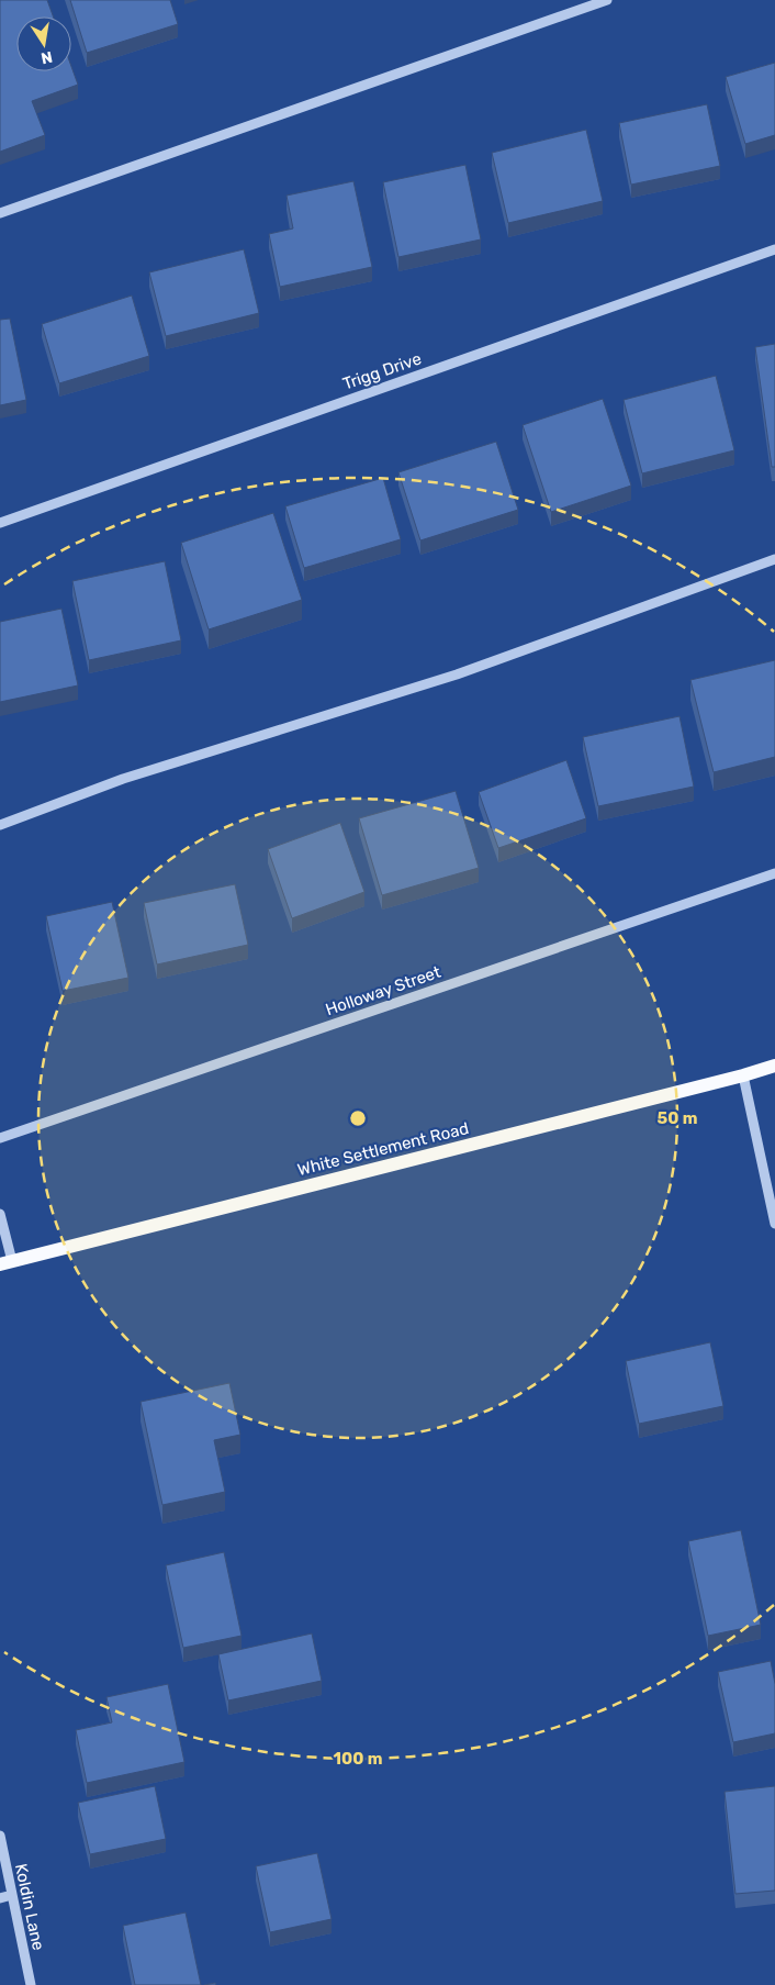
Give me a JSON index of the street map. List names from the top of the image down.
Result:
{
  "streets": {
    "main road": ["White Settlement Road"],
    "street": ["Trigg Drive", "Holloway Street", "Koldin Lane"]
  },
  "north": "bottom",
  "rings": ["50 m", "100 m"]
}
